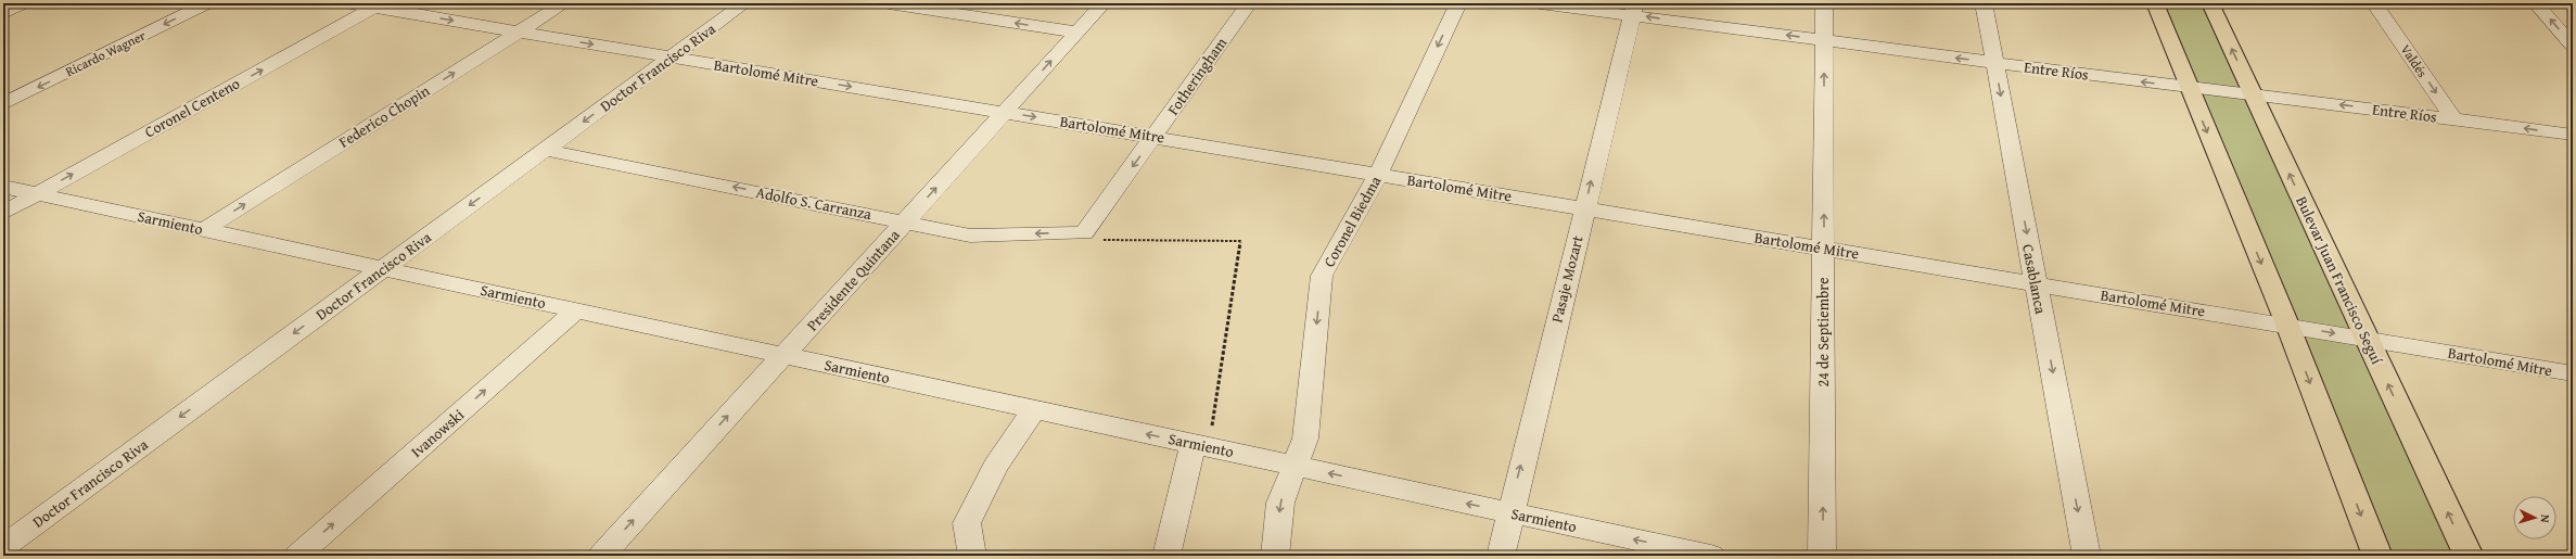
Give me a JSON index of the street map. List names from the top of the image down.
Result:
{
  "streets": {
    "main road": ["Bulevar Juan Francisco Seguí"],
    "street": [
      "Ricardo Wagner",
      "Valdés",
      "Doctor Francisco Riva",
      "Entre Ríos",
      "Bartolomé Mitre",
      "Fotheringham",
      "Coronel Centeno",
      "Federico Chopin",
      "Adolfo S. Carranza",
      "Coronel Biedma",
      "Sarmiento",
      "Pasaje Mozart",
      "Casablanca",
      "Presidente Quintana",
      "24 de Septiembre",
      "Ivanowski"
    ]
  },
  "crossings": [
    ["Valdés", "Entre Ríos"],
    ["Doctor Francisco Riva", "Bartolomé Mitre"],
    ["Doctor Francisco Riva", "Adolfo S. Carranza"],
    ["Doctor Francisco Riva", "Sarmiento"],
    ["Entre Ríos", "Pasaje Mozart"],
    ["Entre Ríos", "Casablanca"],
    ["Entre Ríos", "Bulevar Juan Francisco Seguí"],
    ["Entre Ríos", "24 de Septiembre"],
    ["Bartolomé Mitre", "Fotheringham"],
    ["Bartolomé Mitre", "Coronel Centeno"],
    ["Bartolomé Mitre", "Federico Chopin"],
    ["Bartolomé Mitre", "Coronel Biedma"],
    ["Bartolomé Mitre", "Pasaje Mozart"],
    ["Bartolomé Mitre", "Casablanca"],
    ["Bartolomé Mitre", "Presidente Quintana"],
    ["Bartolomé Mitre", "Bulevar Juan Francisco Seguí"],
    ["Bartolomé Mitre", "24 de Septiembre"],
    ["Fotheringham", "Adolfo S. Carranza"],
    ["Coronel Centeno", "Sarmiento"],
    ["Federico Chopin", "Sarmiento"],
    ["Adolfo S. Carranza", "Presidente Quintana"],
    ["Coronel Biedma", "Sarmiento"],
    ["Sarmiento", "Pasaje Mozart"],
    ["Sarmiento", "Presidente Quintana"],
    ["Sarmiento", "Ivanowski"]
  ],
  "one_way": [
    "Ricardo Wagner",
    "Doctor Francisco Riva",
    "Entre Ríos",
    "Bartolomé Mitre",
    "Fotheringham",
    "Coronel Centeno",
    "Federico Chopin",
    "Adolfo S. Carranza",
    "Coronel Biedma",
    "Pasaje Mozart",
    "Casablanca",
    "Presidente Quintana",
    "24 de Septiembre",
    "Ivanowski"
  ],
  "north": "right"
}
